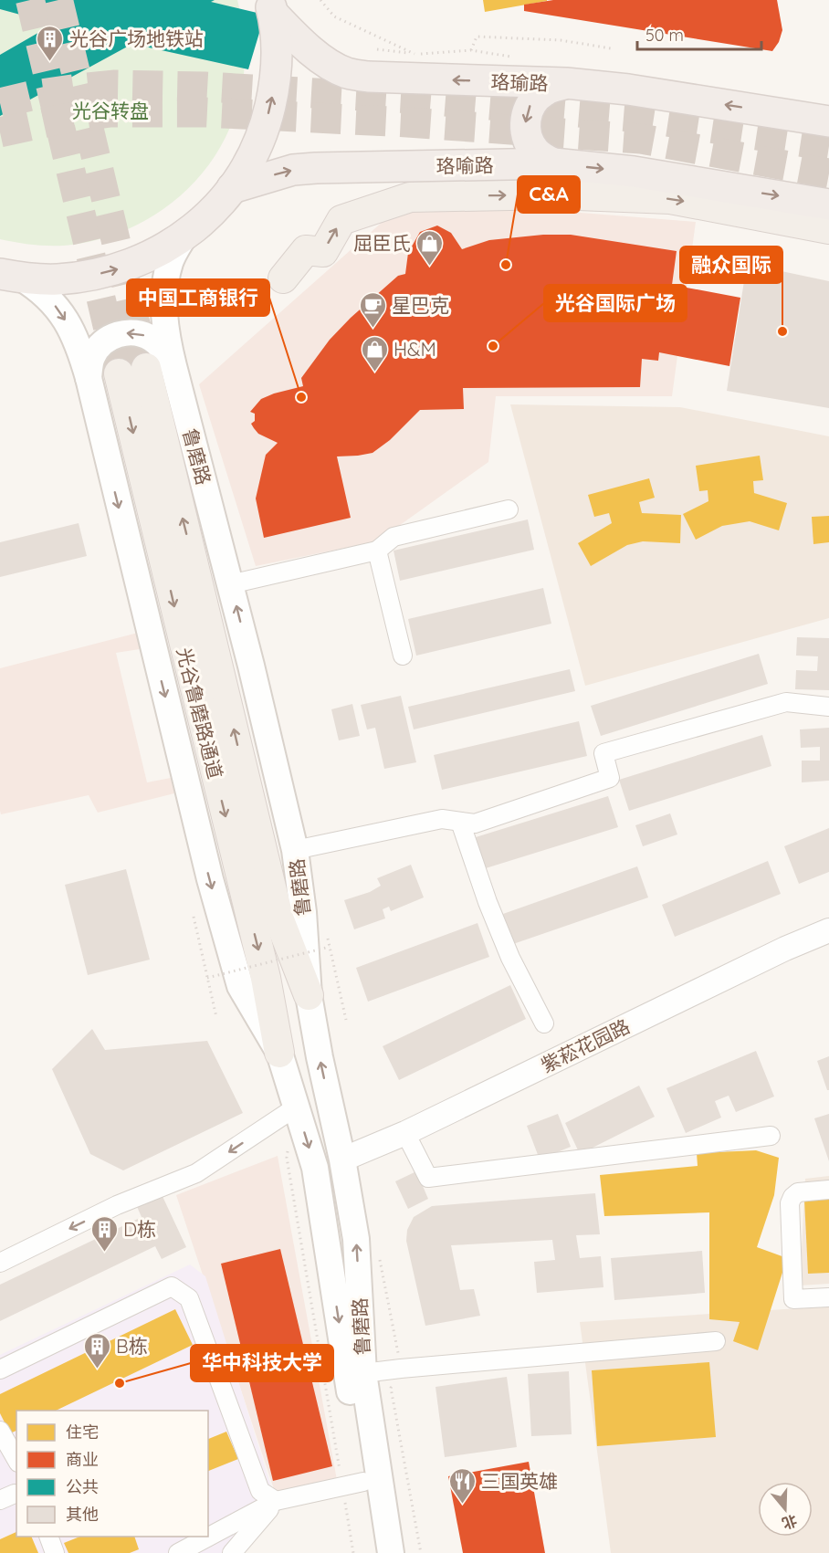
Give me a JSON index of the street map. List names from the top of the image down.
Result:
{
  "streets": {
    "highway": ["珞瑜路", "珞喻路"],
    "main road": ["鲁磨路", "光谷鲁磨路通道"],
    "street": ["紫菘花园路"]
  },
  "crossings": [
    ["鲁磨路", "光谷鲁磨路通道"],
    ["鲁磨路", "紫菘花园路"]
  ],
  "one_way": ["珞瑜路", "珞喻路"],
  "parks": ["光谷转盘"],
  "places": {
    "building": ["光谷广场地铁站", "D栋", "B栋"],
    "other": [
      "C&A",
      "融众国际",
      "光谷国际广场",
      "中国工商银行",
      "华中科技大学"
    ],
    "shop": ["屈臣氏", "H&M"],
    "cafe": ["星巴克"],
    "restaurant": ["三国英雄"]
  },
  "legend": [
    "住宅",
    "商业",
    "公共",
    "其他"
  ],
  "scale_bar": "50 m",
  "north": "bottom"
}
